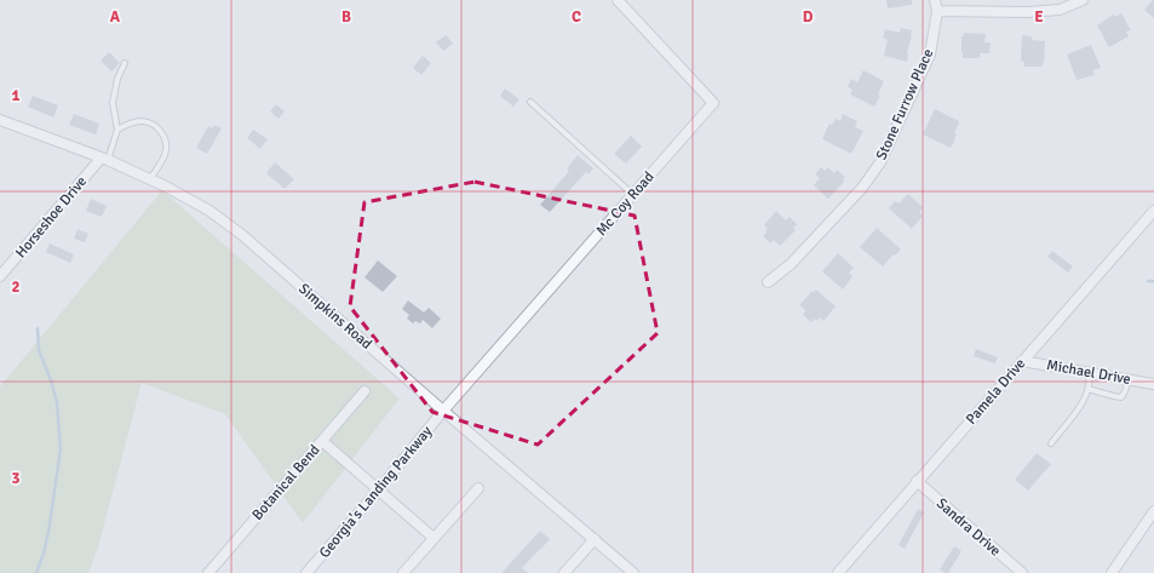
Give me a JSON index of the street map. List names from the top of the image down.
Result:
{
  "streets": {
    "street": [
      "Stone Furrow Place",
      "Mc Coy Road",
      "Horseshoe Drive",
      "Simpkins Road",
      "Michael Drive",
      "Pamela Drive",
      "Botanical Bend",
      "Georgia's Landing Parkway",
      "Sandra Drive"
    ]
  },
  "crossings": [
    ["Mc Coy Road", "Simpkins Road"],
    ["Mc Coy Road", "Georgia's Landing Parkway"],
    ["Horseshoe Drive", "Simpkins Road"],
    ["Simpkins Road", "Georgia's Landing Parkway"],
    ["Michael Drive", "Pamela Drive"],
    ["Pamela Drive", "Sandra Drive"]
  ],
  "grid": {
    "columns": [
      "A",
      "B",
      "C",
      "D",
      "E"
    ],
    "rows": ["1", "2", "3"]
  }
}
